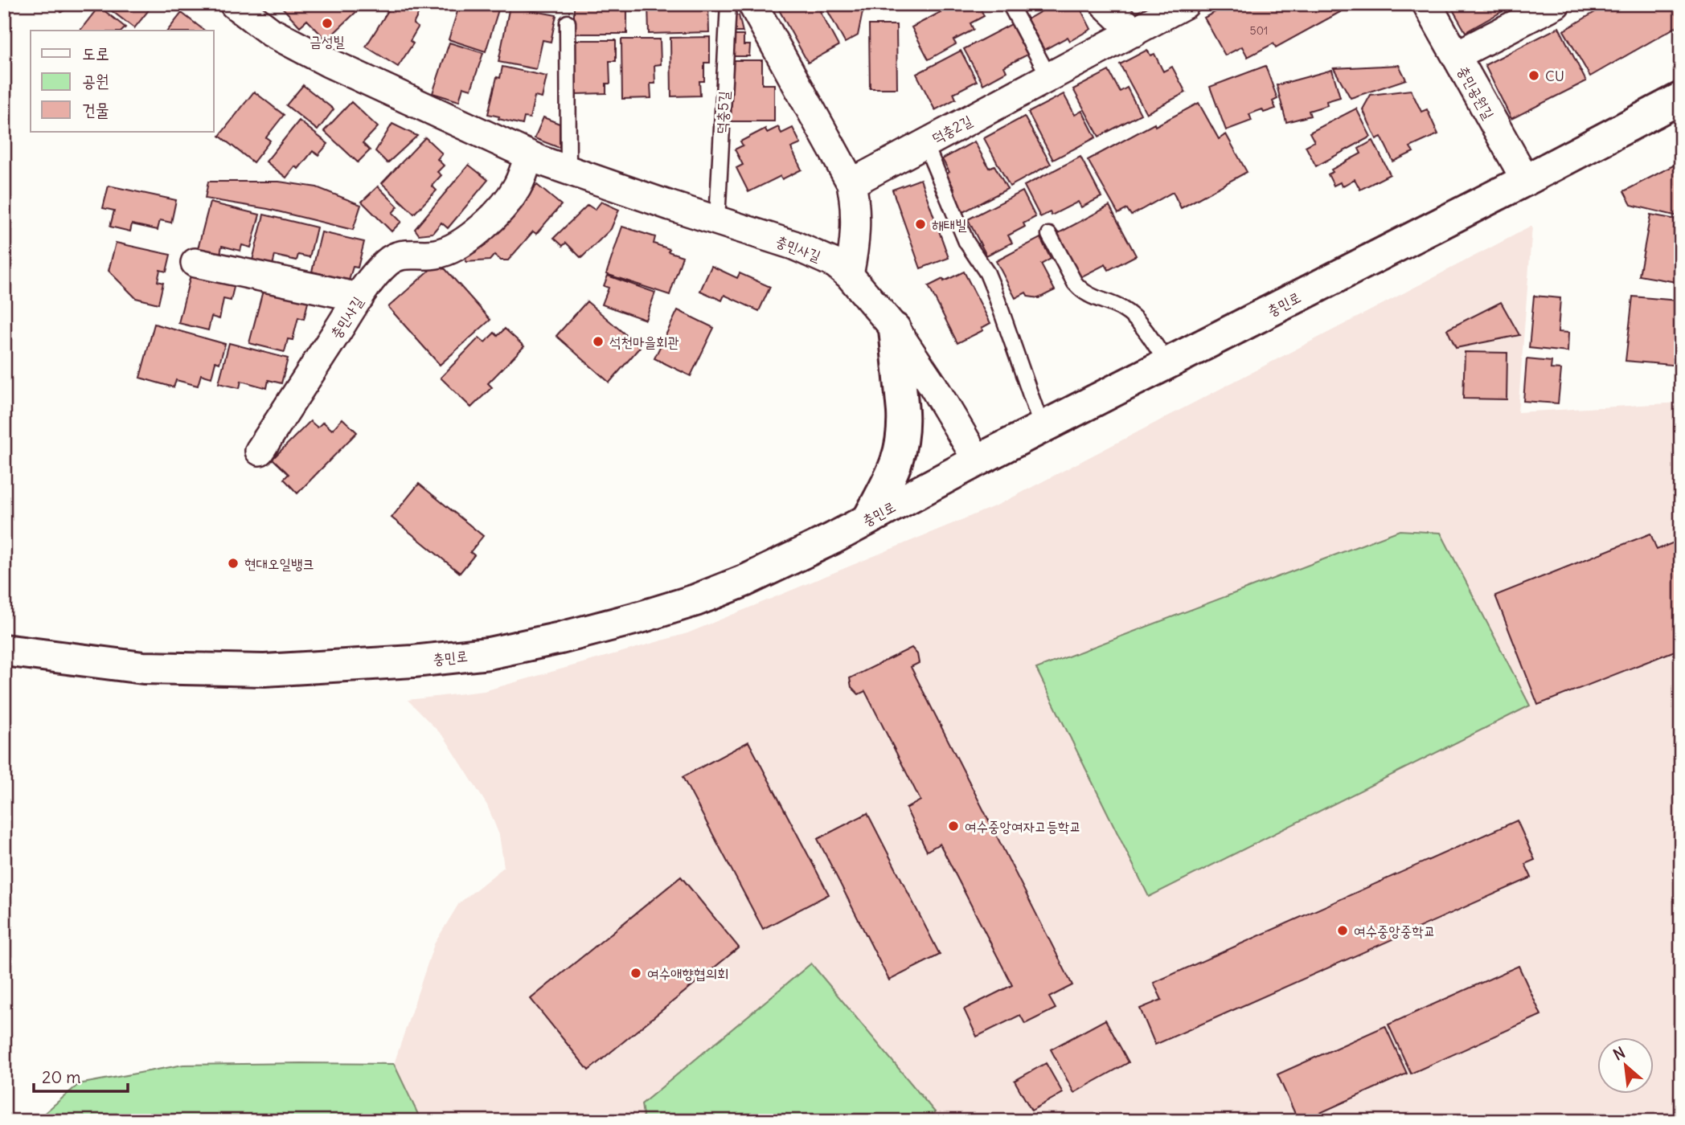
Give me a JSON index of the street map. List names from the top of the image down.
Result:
{
  "streets": {
    "street": [
      "충민공원길",
      "덕충2길",
      "충민사길",
      "충민로"
    ],
    "lane": ["덕충5길"]
  },
  "crossings": [
    ["충민공원길", "충민로"],
    ["덕충5길", "충민사길"],
    ["충민사길", "충민로"]
  ],
  "places": [
    "금성빌",
    "CU",
    "해태빌",
    "석천마을회관",
    "현대오일뱅크",
    "여수중앙여자고등학교",
    "여수중앙중학교",
    "여수애향협의회"
  ],
  "house_numbers": ["501"],
  "legend": ["도로", "공원", "건물"],
  "scale_bar": "20 m",
  "north": "top left"
}
